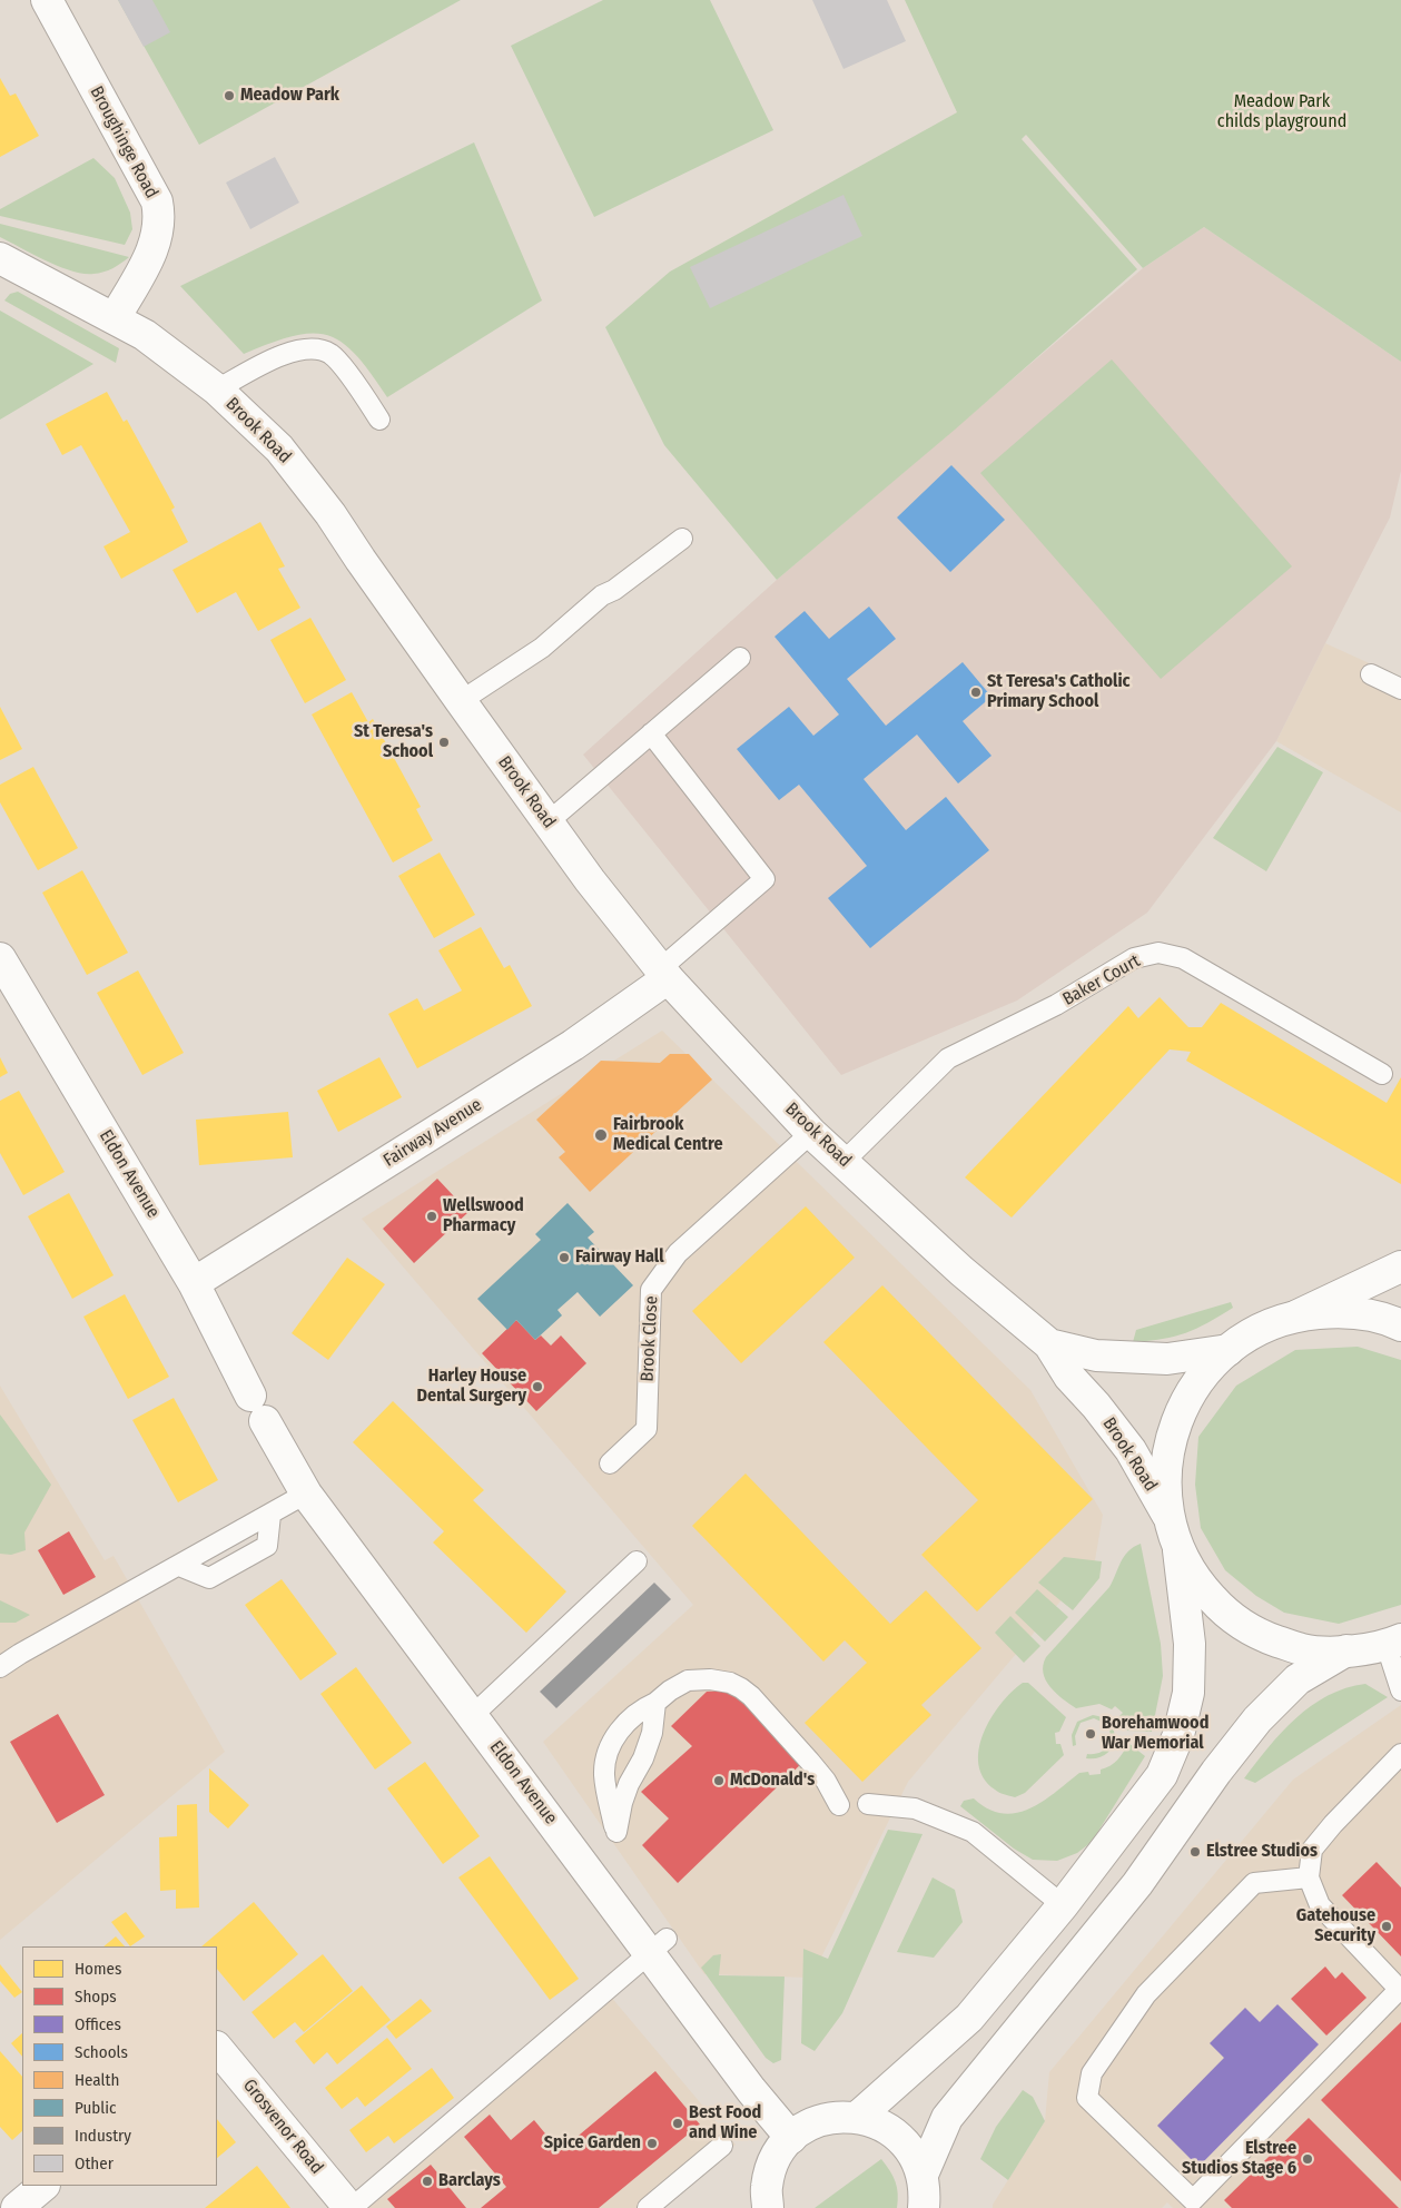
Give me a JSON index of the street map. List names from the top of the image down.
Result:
{
  "streets": {
    "street": [
      "Broughinge Road",
      "Brook Road",
      "Fairway Avenue",
      "Eldon Avenue",
      "Grosvenor Road"
    ],
    "lane": ["Baker Court", "Brook Close"]
  },
  "crossings": [
    ["Broughinge Road", "Brook Road"],
    ["Brook Road", "Baker Court"],
    ["Brook Road", "Fairway Avenue"],
    ["Brook Road", "Brook Close"],
    ["Fairway Avenue", "Eldon Avenue"]
  ],
  "parks": ["Meadow Park childs playground"],
  "places": [
    "Meadow Park",
    "St Teresa's Catholic Primary School",
    "St Teresa's School",
    "Fairbrook Medical Centre",
    "Wellswood Pharmacy",
    "Fairway Hall",
    "Harley House Dental Surgery",
    "Borehamwood War Memorial",
    "McDonald's",
    "Elstree Studios",
    "Gatehouse Security",
    "Best Food and Wine",
    "Spice Garden",
    "Elstree Studios Stage 6",
    "Barclays"
  ],
  "legend": [
    "Homes",
    "Shops",
    "Offices",
    "Schools",
    "Health",
    "Public",
    "Industry",
    "Other"
  ]
}
